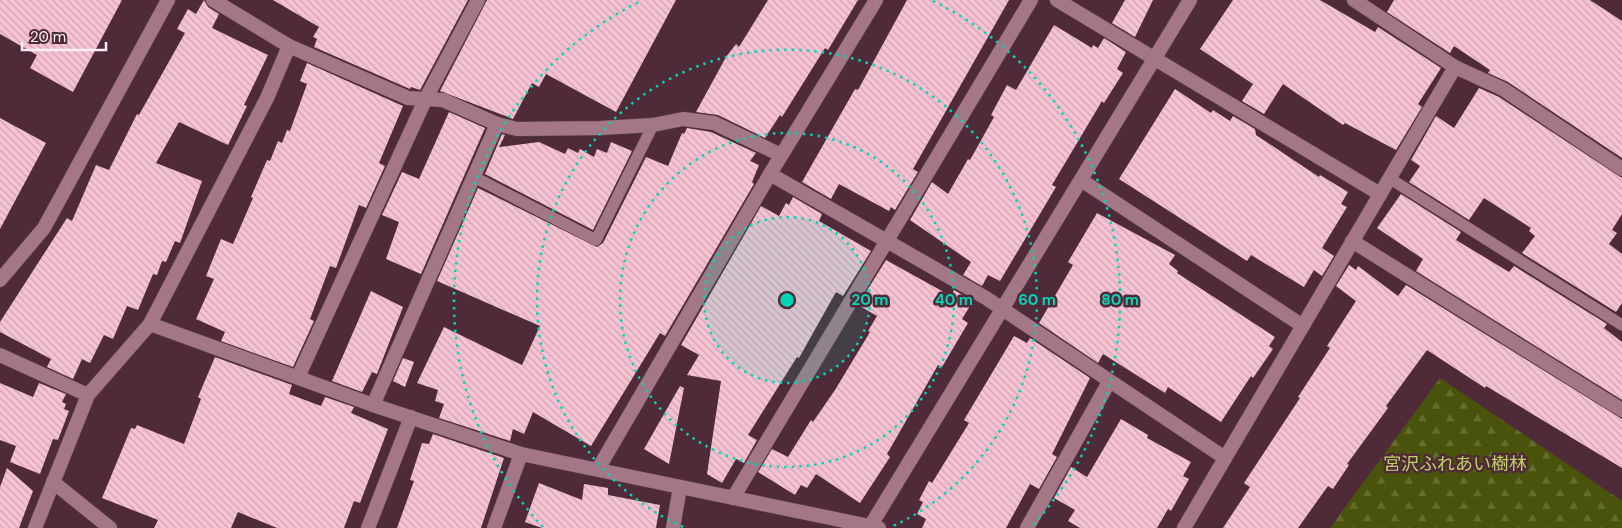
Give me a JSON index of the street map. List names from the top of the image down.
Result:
{
  "parks": ["宮沢ふれあい樹林"],
  "scale_bar": "20 m",
  "rings": [
    "20 m",
    "40 m",
    "60 m",
    "80 m"
  ]
}
